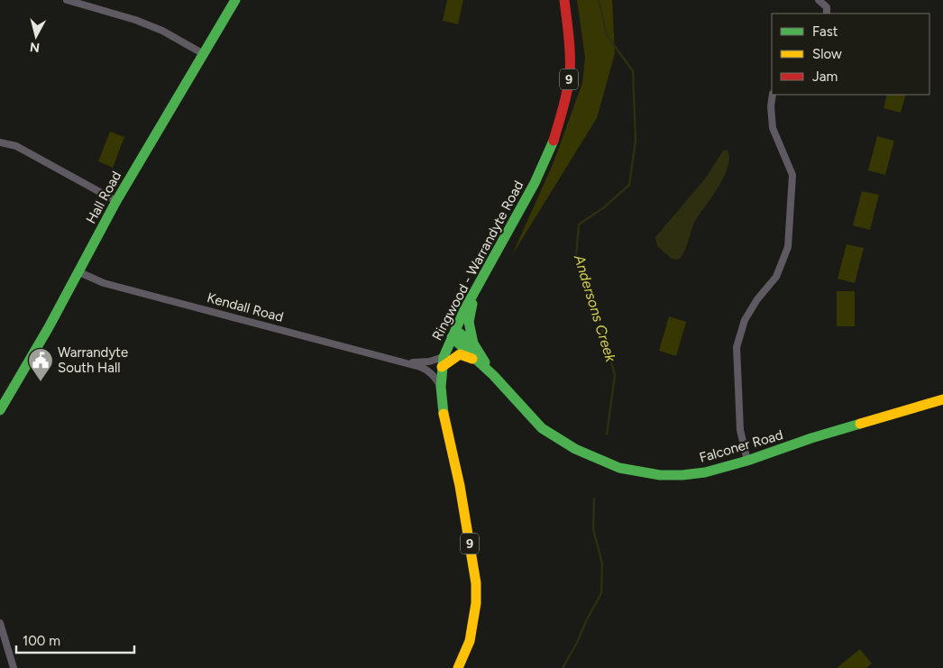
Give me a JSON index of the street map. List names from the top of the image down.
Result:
{
  "streets": {
    "main road": [
      "9",
      "Hall Road",
      "Ringwood - Warrandyte Road",
      "Falconer Road"
    ],
    "street": ["Kendall Road"]
  },
  "crossings": [
    ["Hall Road", "Kendall Road"],
    ["Ringwood - Warrandyte Road", "Kendall Road"],
    ["Ringwood - Warrandyte Road", "Falconer Road"]
  ],
  "water": ["Andersons Creek"],
  "places": {
    "public building": ["Warrandyte South Hall"]
  },
  "legend": ["Fast", "Slow", "Jam"],
  "scale_bar": "100 m",
  "north": "bottom"
}
